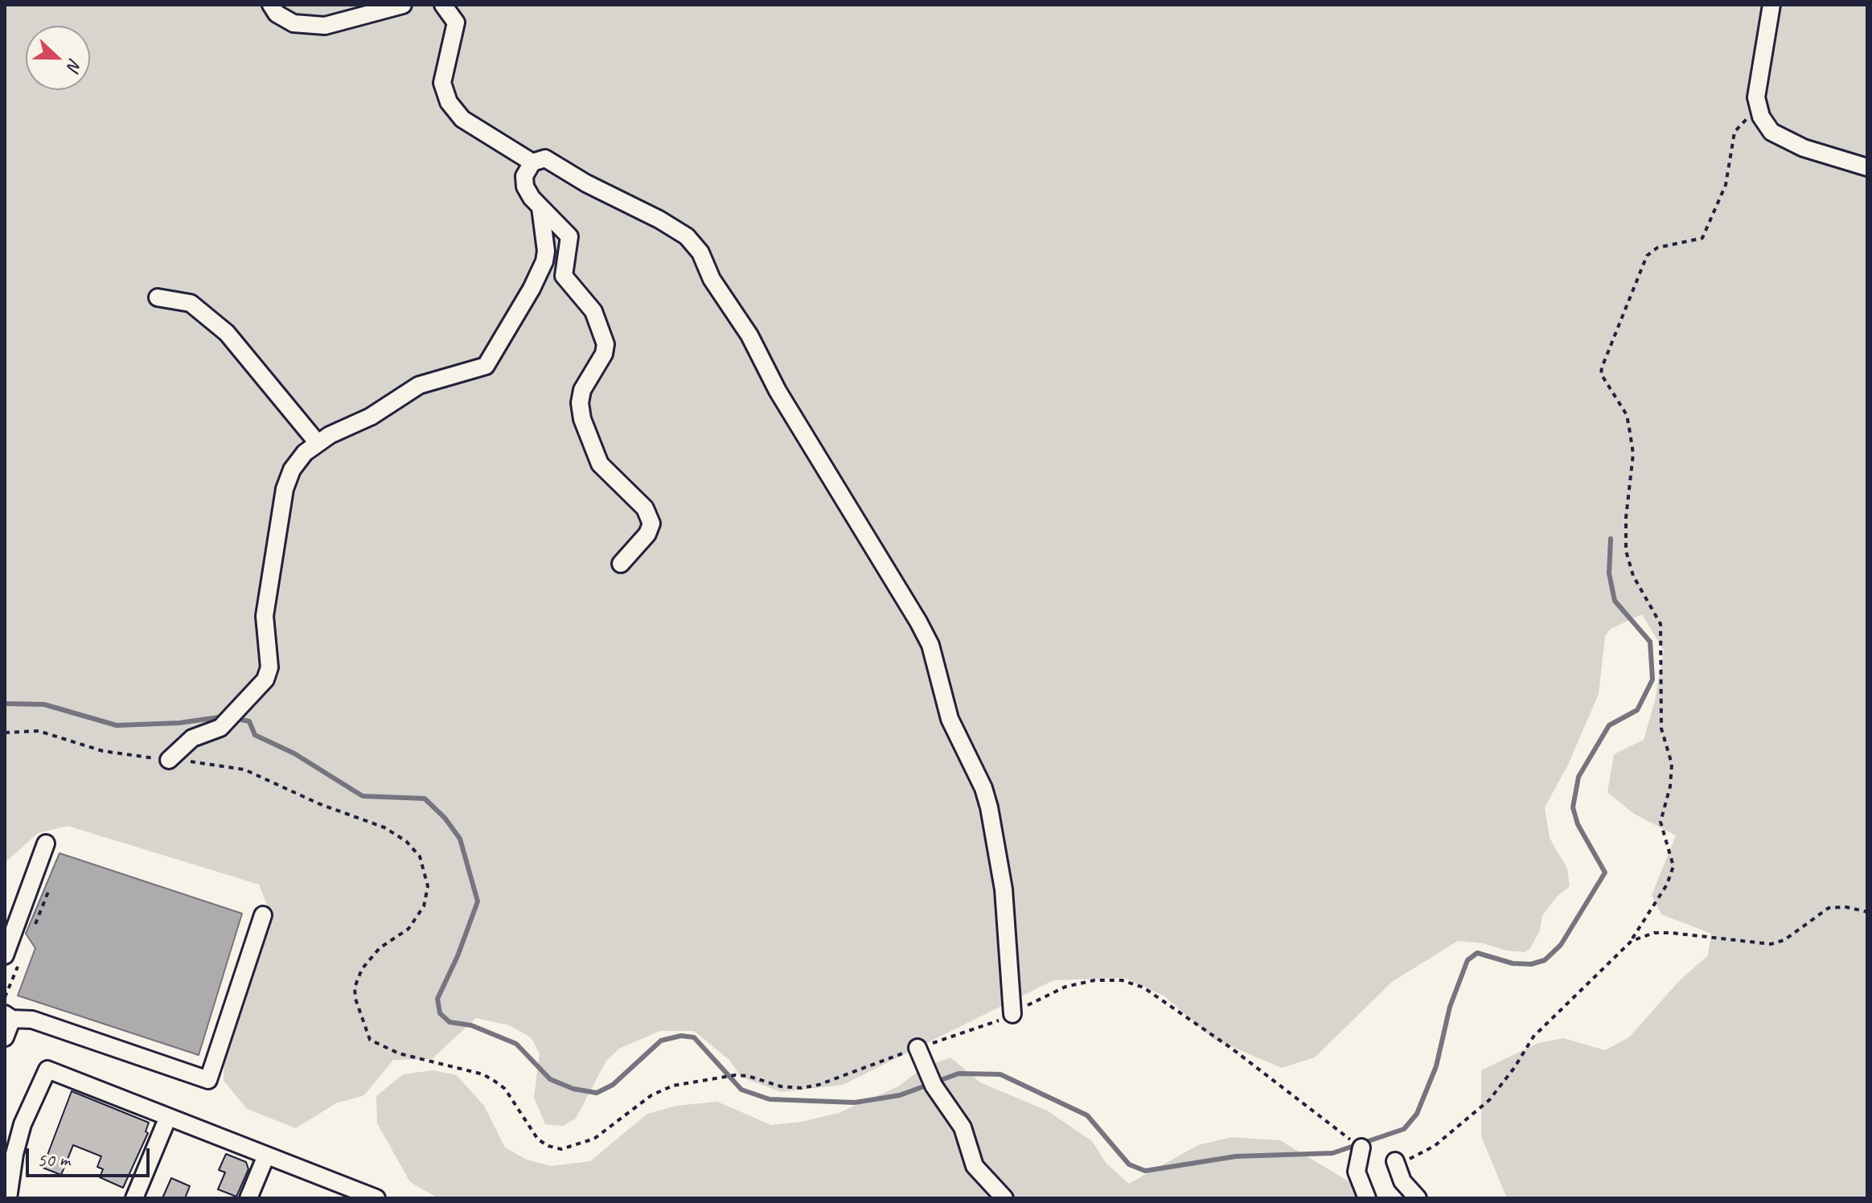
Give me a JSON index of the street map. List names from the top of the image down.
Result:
{
  "scale_bar": "50 m",
  "north": "right"
}
